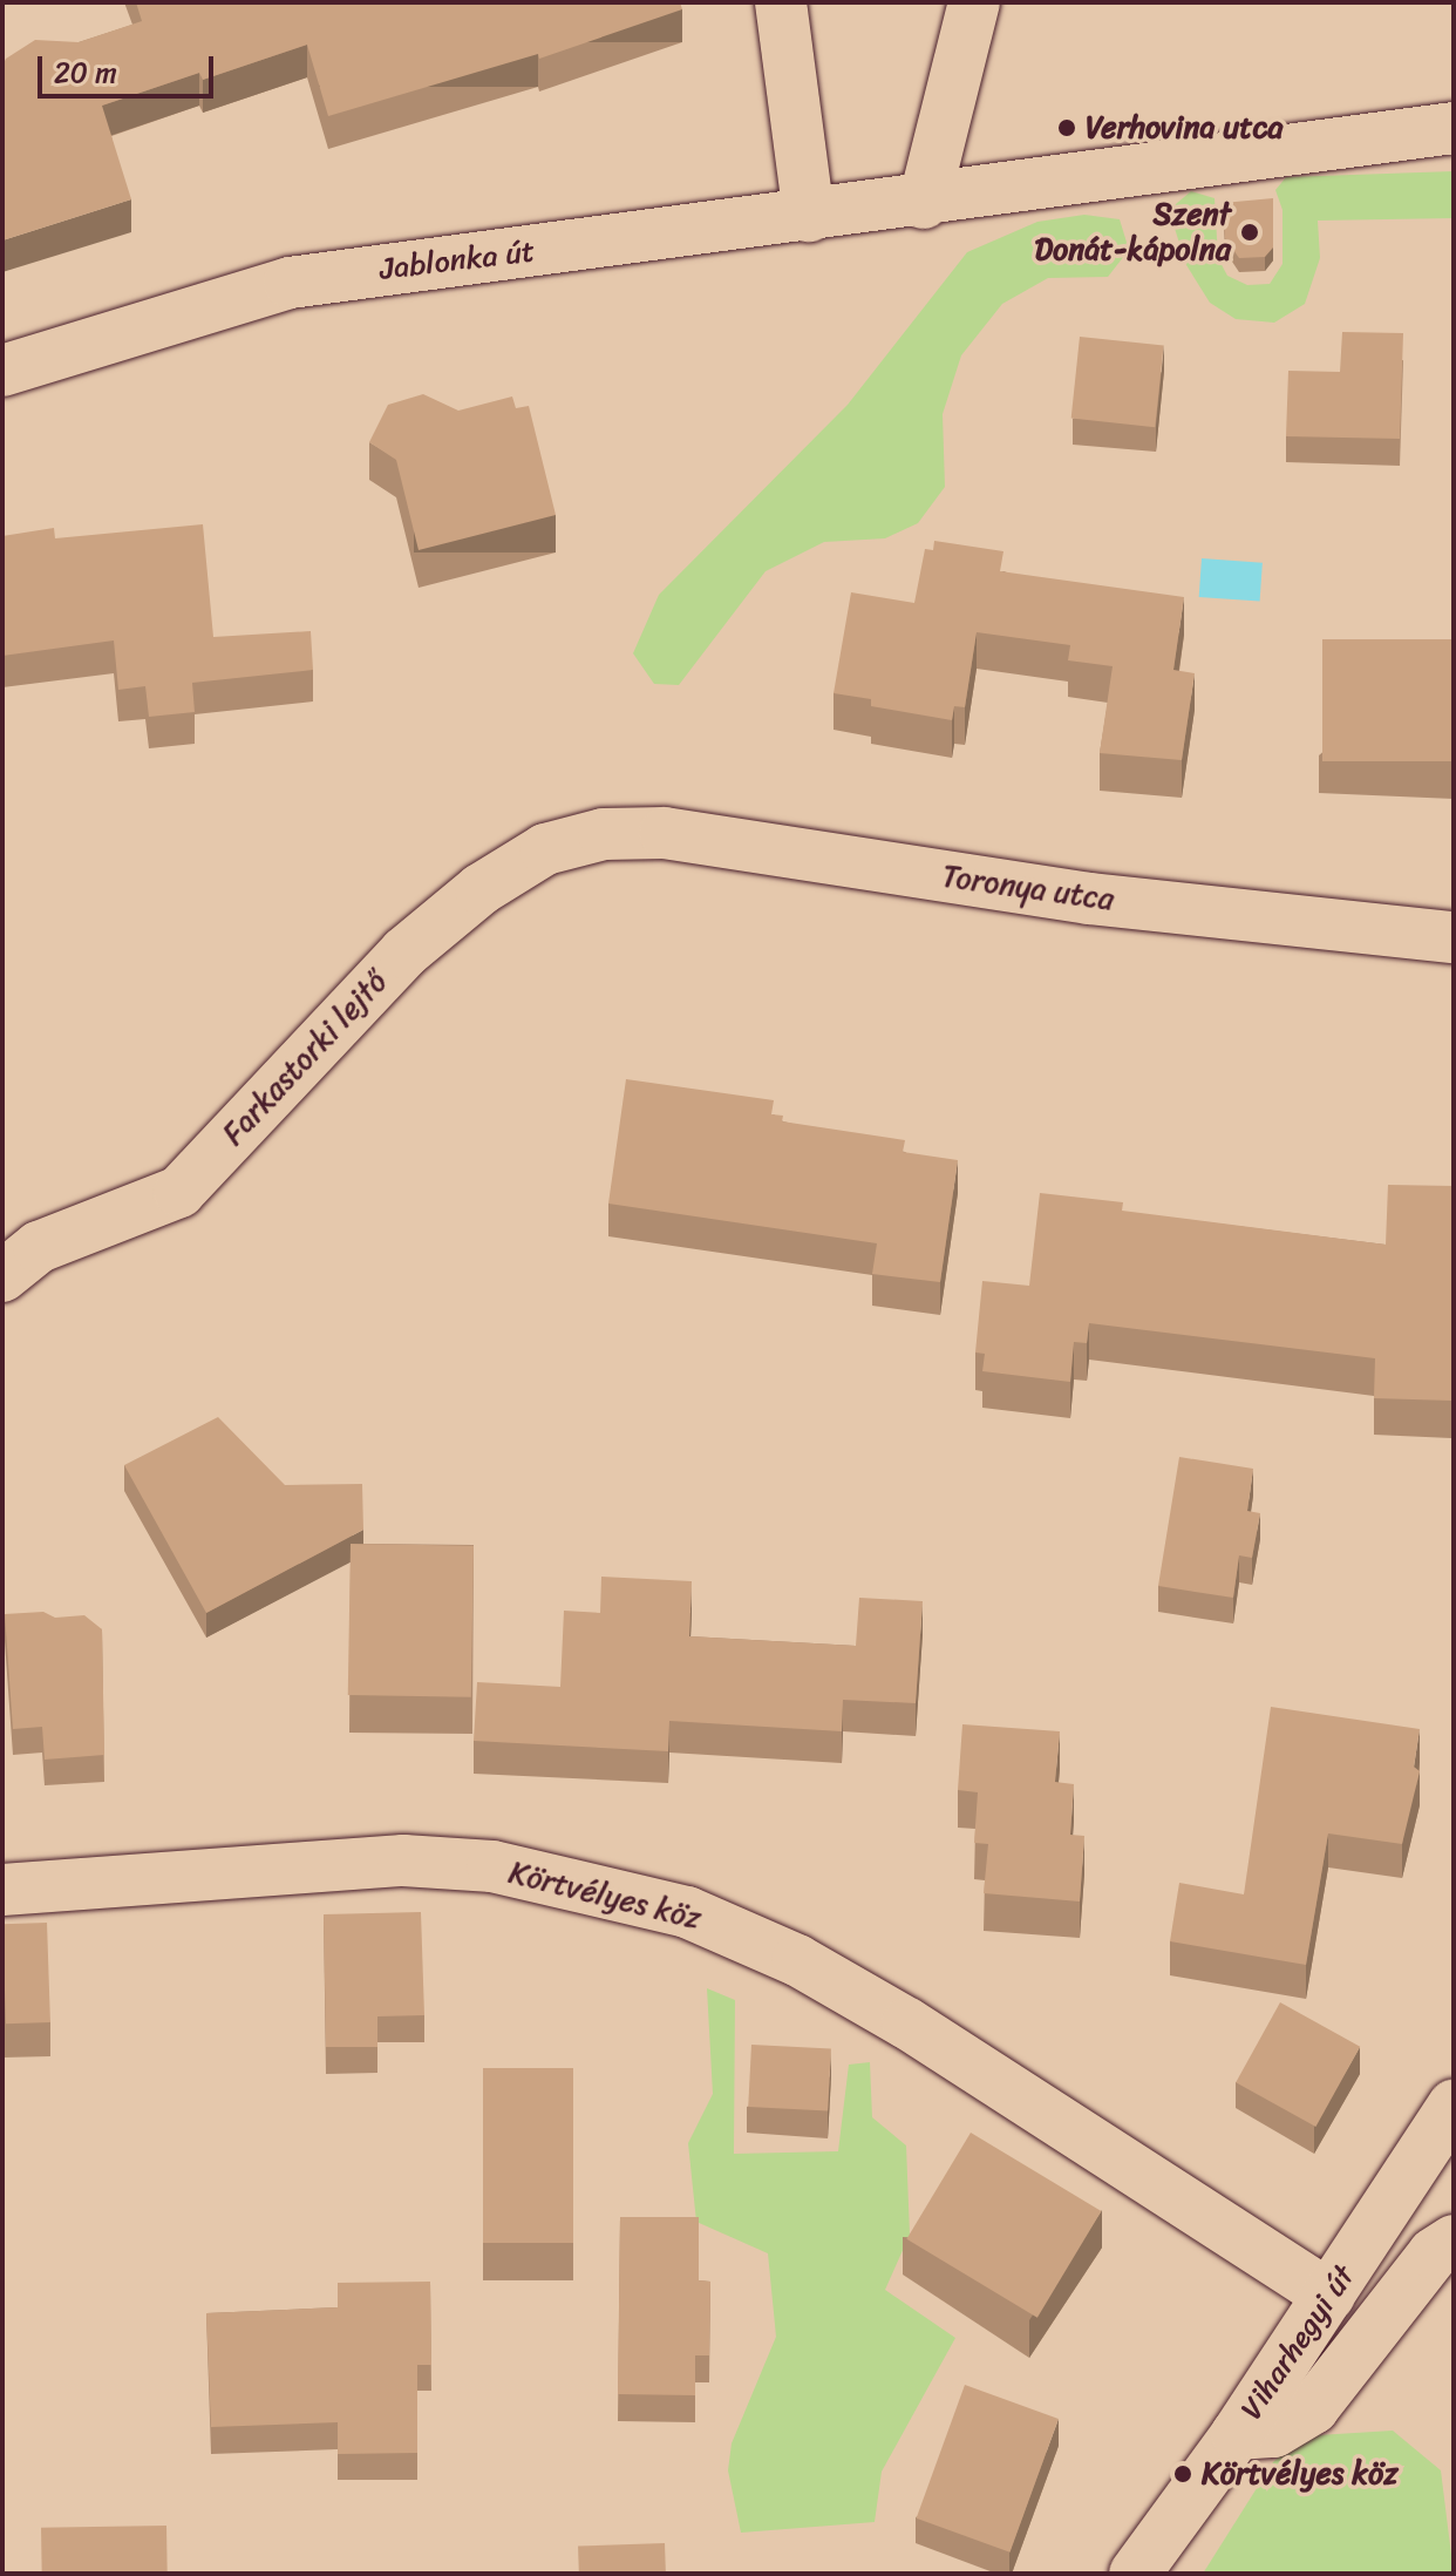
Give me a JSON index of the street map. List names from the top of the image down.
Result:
{
  "streets": {
    "street": [
      "Jablonka út",
      "Toronya utca",
      "Farkastorki lejtő",
      "Körtvélyes köz",
      "Viharhegyi út"
    ]
  },
  "crossings": [
    ["Toronya utca", "Farkastorki lejtő"],
    ["Körtvélyes köz", "Viharhegyi út"]
  ],
  "places": ["Verhovina utca", "Szent Donát-kápolna", "Körtvélyes köz"],
  "scale_bar": "20 m"
}
